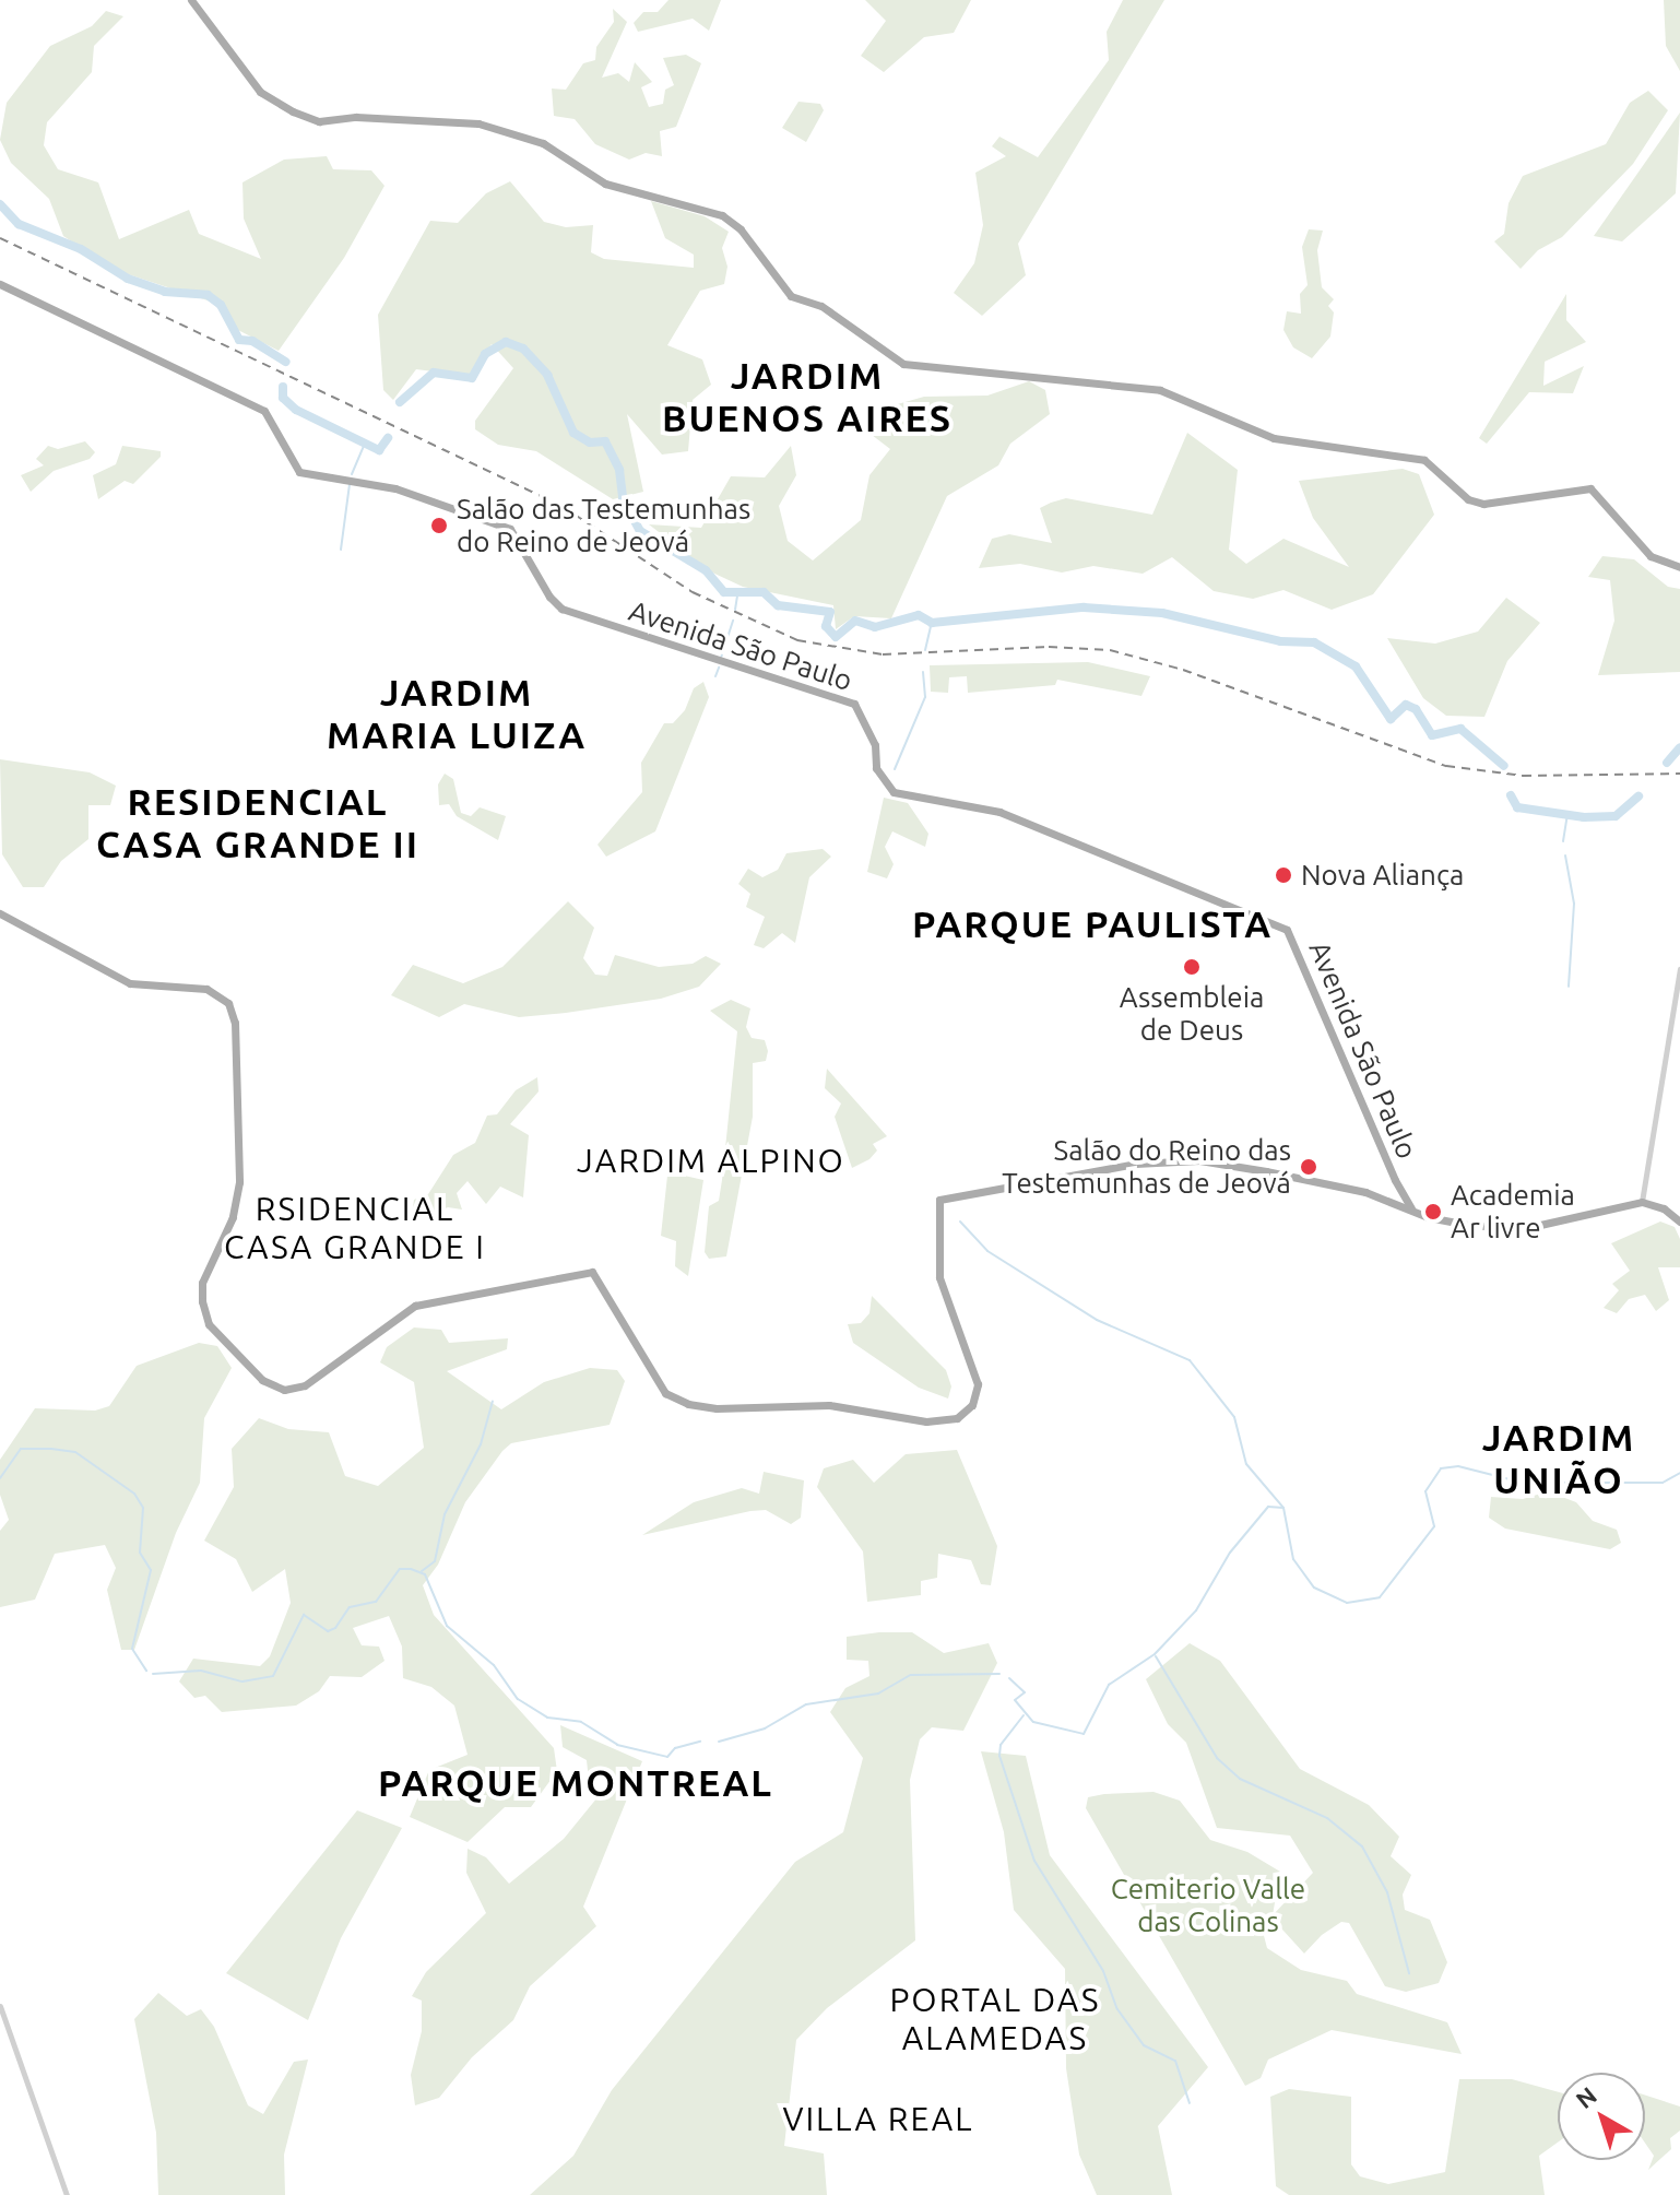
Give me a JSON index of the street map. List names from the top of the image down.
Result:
{
  "streets": {
    "main road": ["Avenida São Paulo"]
  },
  "districts": [
    "JARDIM BUENOS AIRES",
    "JARDIM MARIA LUIZA",
    "RESIDENCIAL CASA GRANDE II",
    "PARQUE PAULISTA",
    "JARDIM ALPINO",
    "RSIDENCIAL CASA GRANDE I",
    "JARDIM UNIÃO",
    "PARQUE MONTREAL",
    "PORTAL DAS ALAMEDAS",
    "VILLA REAL"
  ],
  "parks": ["Cemiterio Valle das Colinas"],
  "places": [
    "Salão das Testemunhas do Reino de Jeová",
    "Nova Aliança",
    "Assembleia de Deus",
    "Salão do Reino das Testemunhas de Jeová",
    "Academia Ar livre"
  ],
  "north": "top left"
}
